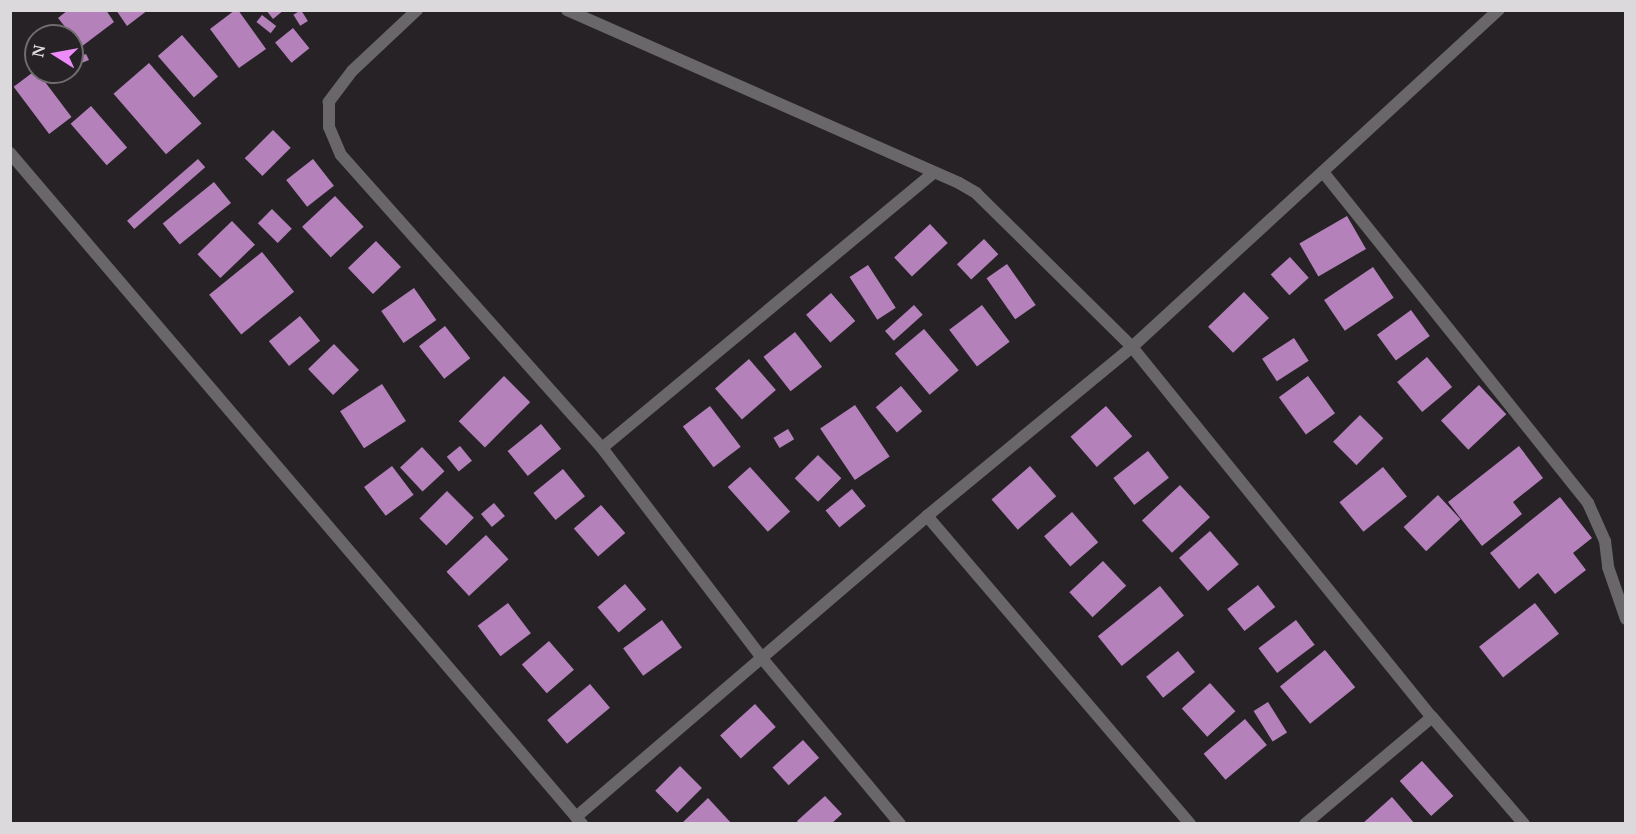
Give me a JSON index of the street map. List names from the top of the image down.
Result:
{
  "north": "left"
}
